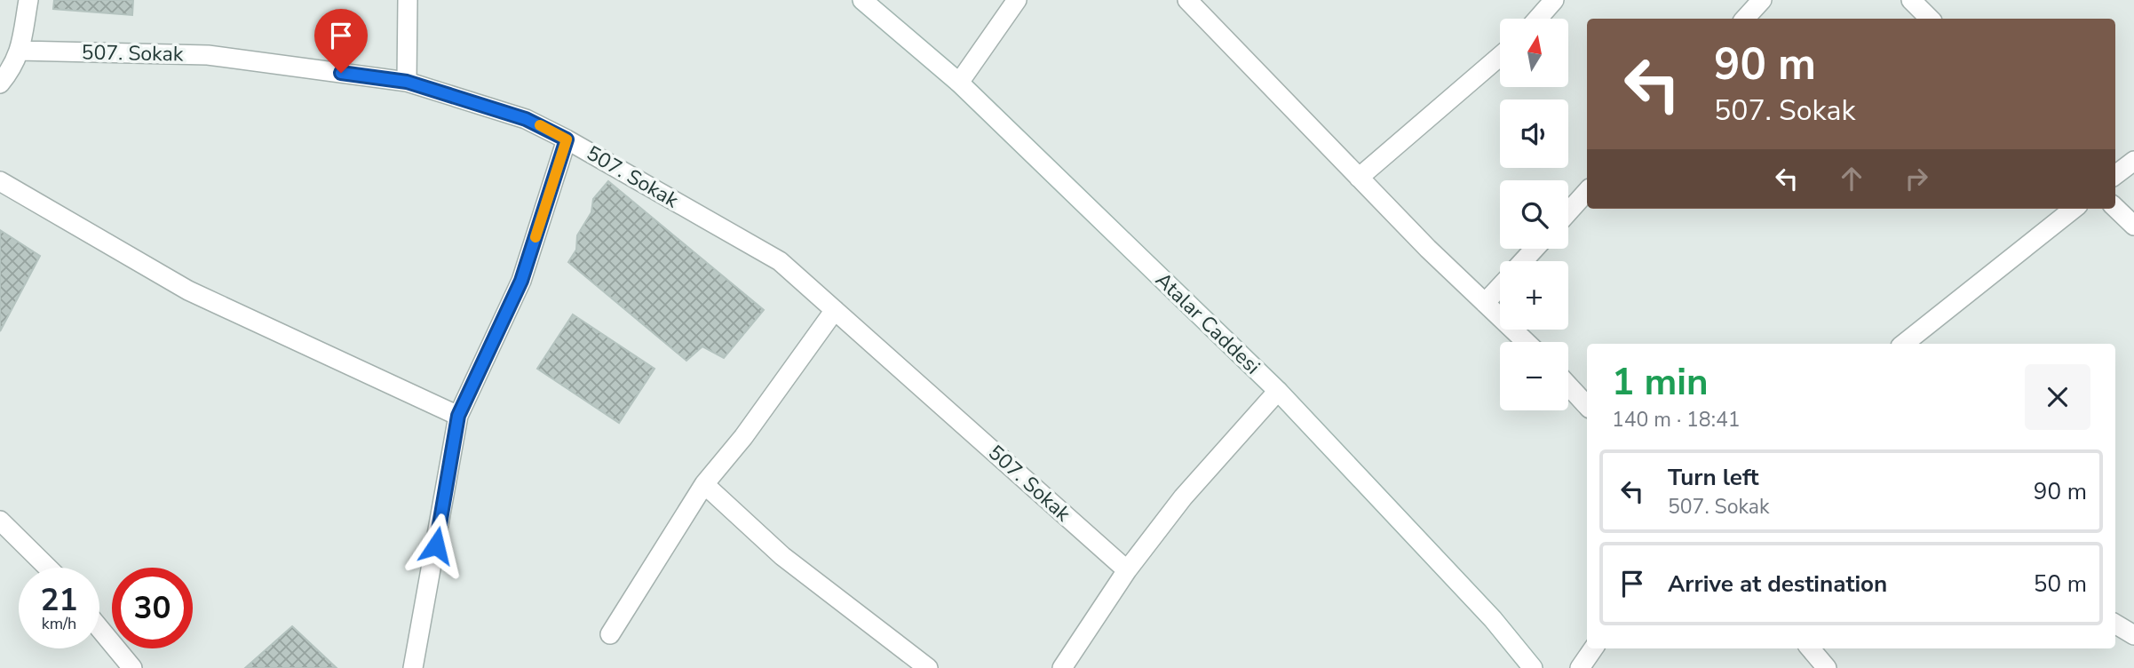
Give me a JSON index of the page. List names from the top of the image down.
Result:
{
  "streets": {
    "street": ["507. Sokak", "Atalar Caddesi"]
  },
  "north": "top",
  "page": {
    "map_buttons": ["+", "−"],
    "turn": ["90 m", "507. Sokak"],
    "heading": ["1 min", "140 m · 18:41"],
    "list": [
      {
        "name": "Turn left",
        "note": "507. Sokak",
        "value": "90 m"
      },
      {
        "name": "Arrive at destination",
        "value": "50 m"
      }
    ],
    "speed": "21 km/h",
    "limit": "30"
  }
}
